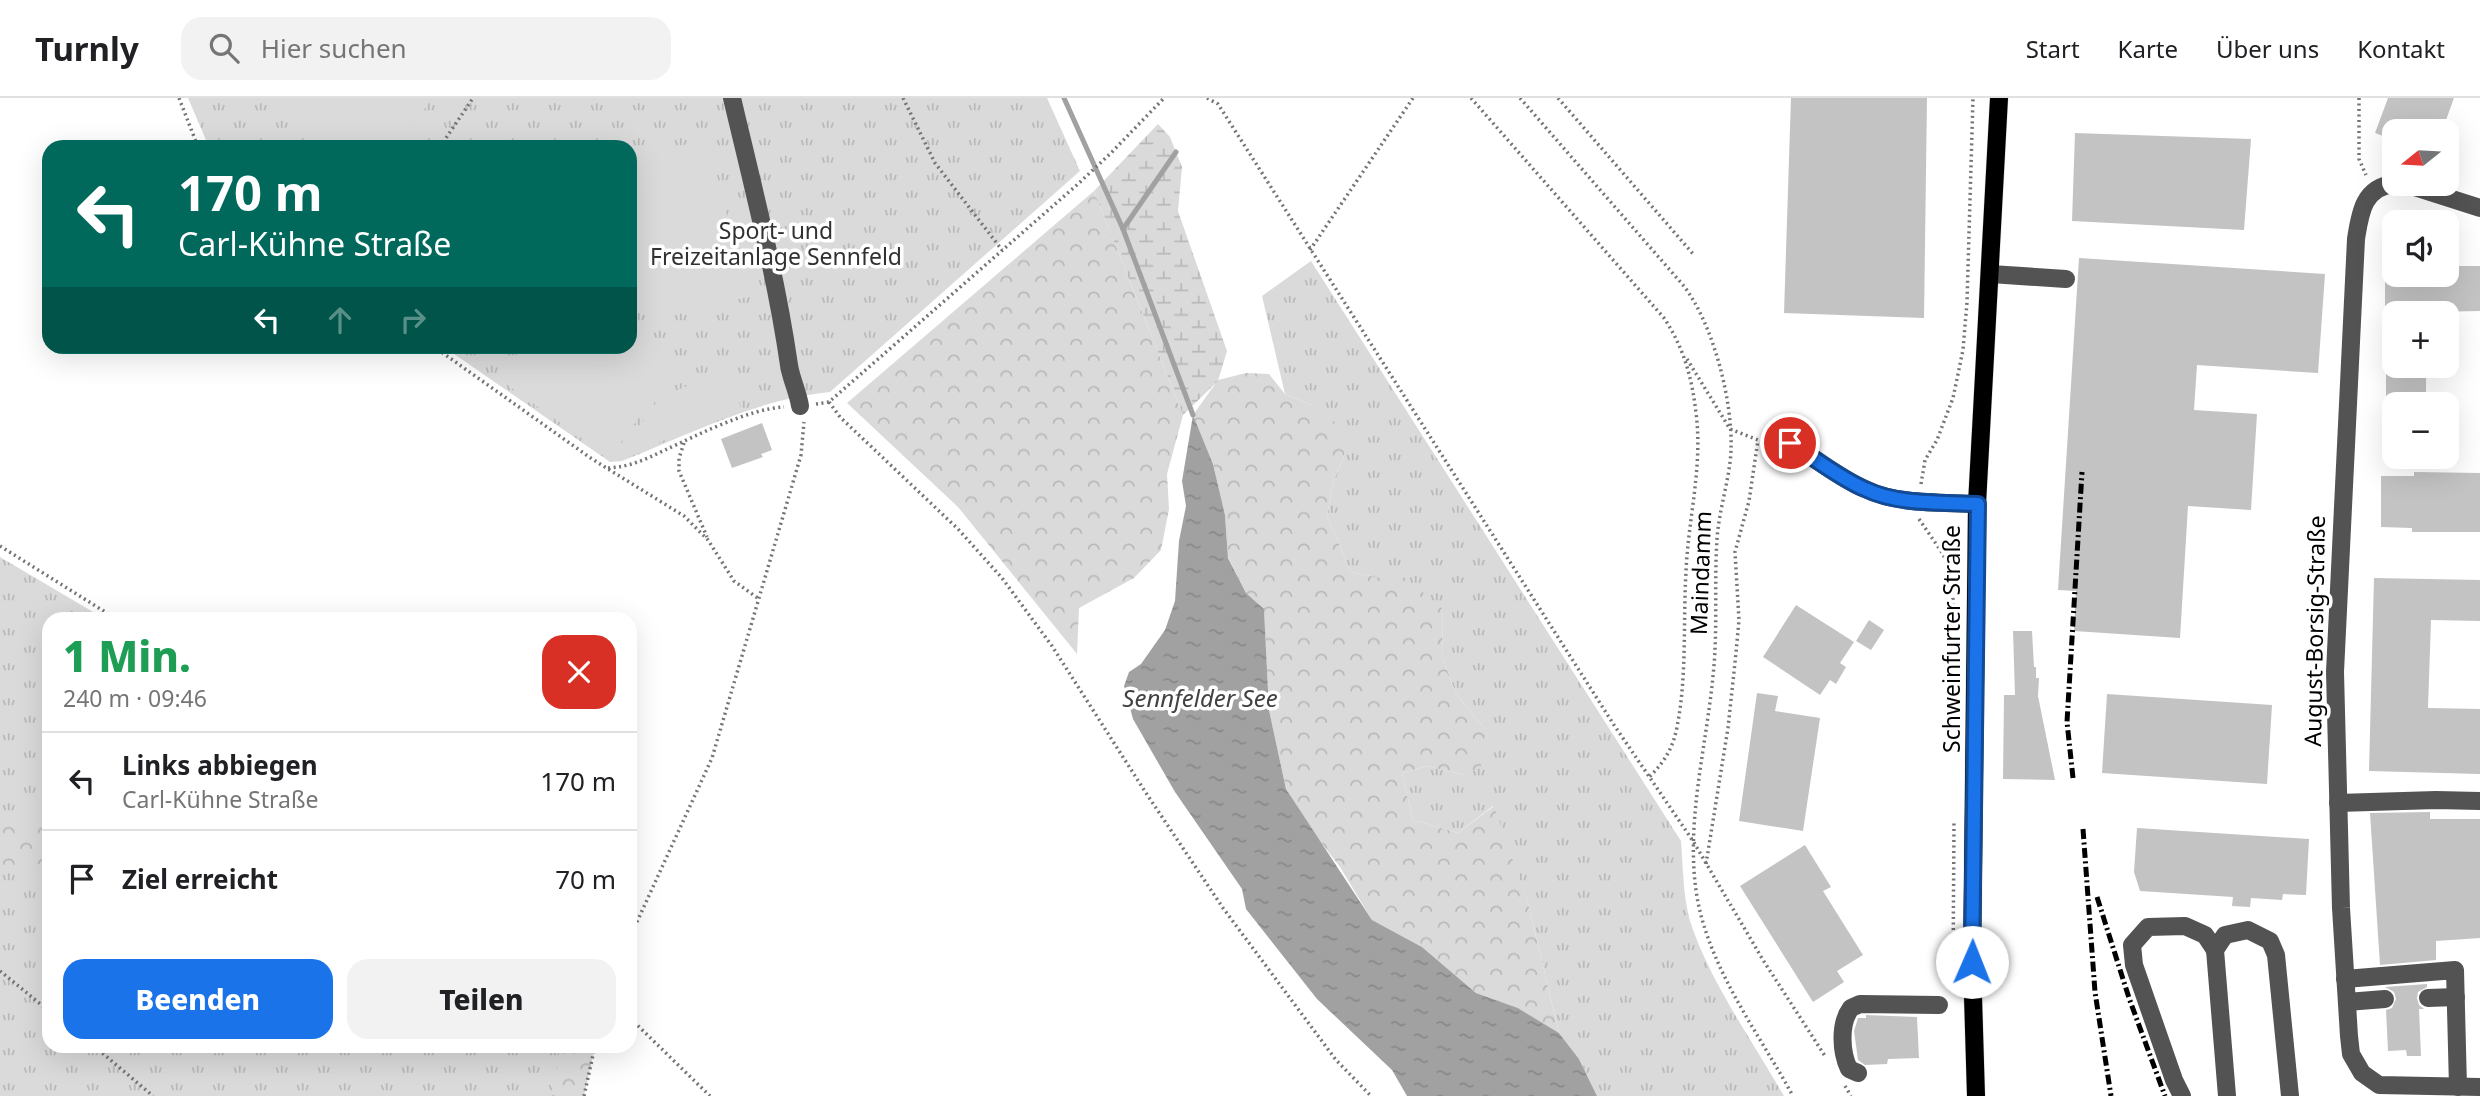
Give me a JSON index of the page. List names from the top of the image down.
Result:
{
  "streets": {
    "main road": ["Schweinfurter Straße"],
    "street": ["August-Borsig-Straße"],
    "path": ["Maindamm"]
  },
  "water": ["Sennfelder See"],
  "parks": ["Sport- und Freizeitanlage Sennfeld"],
  "north": "left",
  "page": {
    "header": "Turnly",
    "search": "Hier suchen",
    "nav": [
      "Start",
      "Karte",
      "Über uns",
      "Kontakt"
    ],
    "map_buttons": ["+", "−"],
    "turn": ["170 m", "Carl-Kühne Straße"],
    "heading": ["1 Min.", "240 m · 09:46"],
    "list": [
      {
        "name": "Links abbiegen",
        "note": "Carl-Kühne Straße",
        "value": "170 m"
      },
      {
        "name": "Ziel erreicht",
        "value": "70 m"
      }
    ],
    "buttons": ["Beenden", "Teilen"]
  }
}
